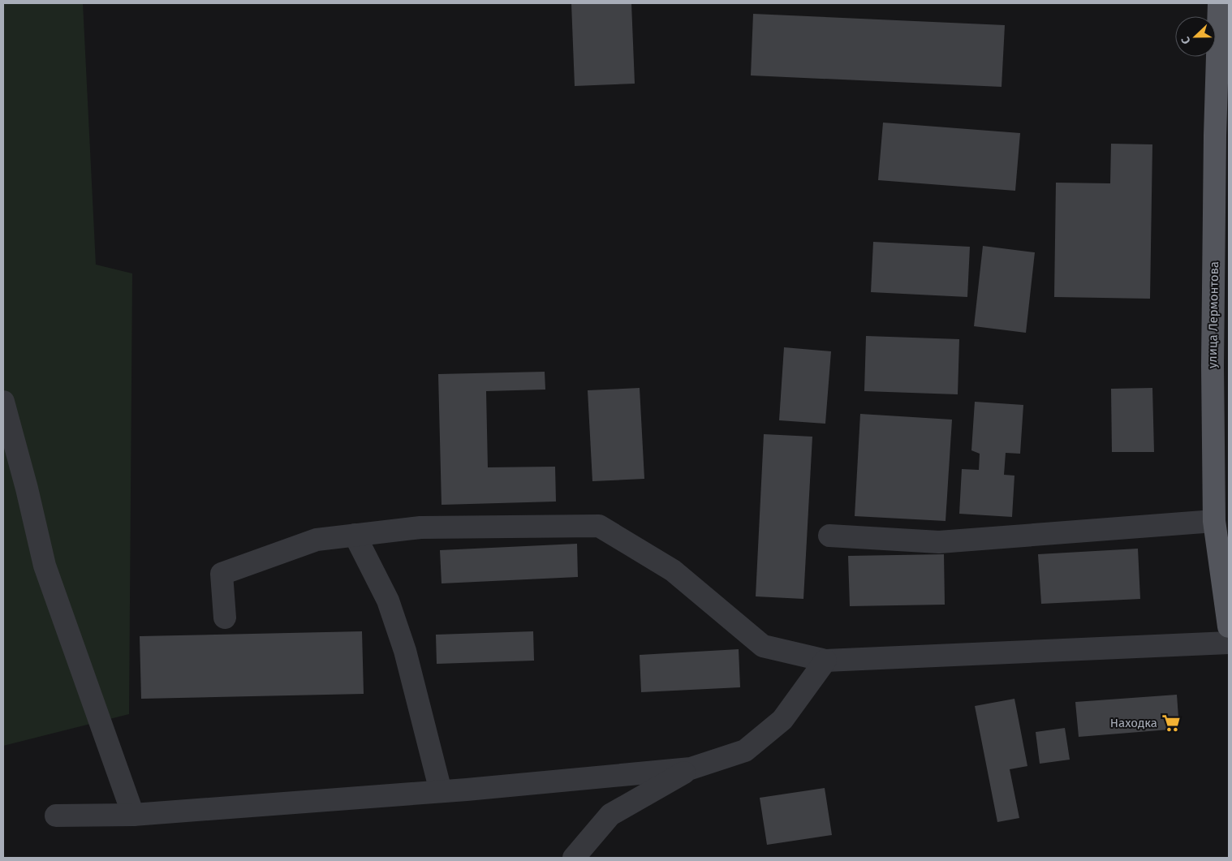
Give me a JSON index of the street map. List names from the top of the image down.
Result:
{
  "streets": {
    "main road": ["улица Лермонтова"]
  },
  "places": {
    "supermarket": ["Находка"]
  },
  "north": "left"
}
